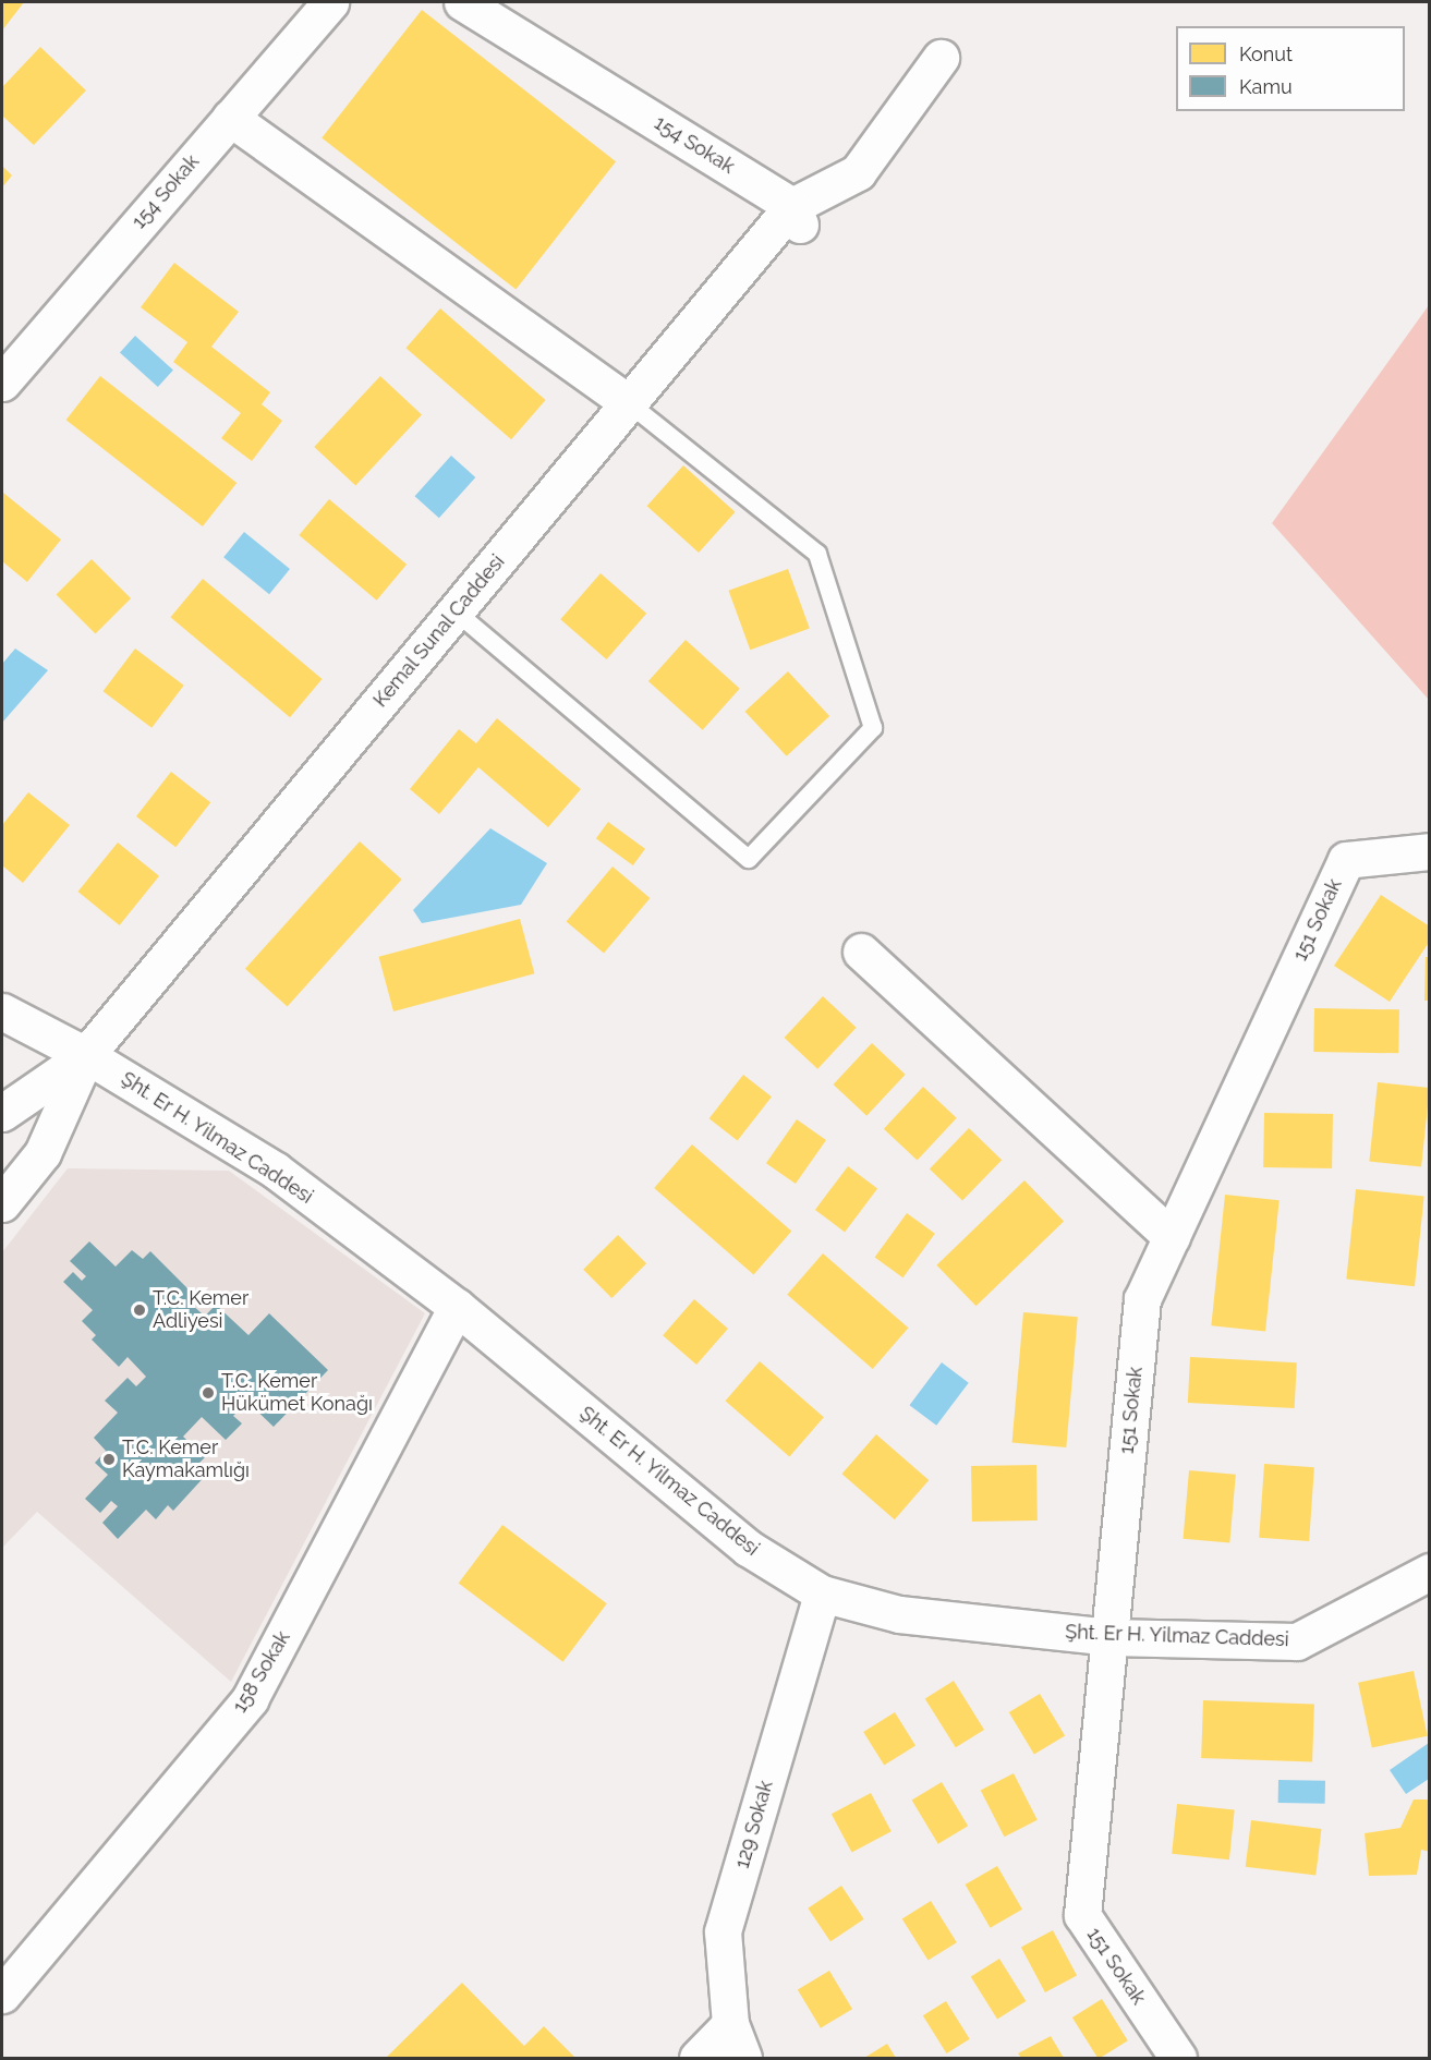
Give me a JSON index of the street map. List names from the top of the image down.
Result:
{
  "streets": {
    "street": [
      "154 Sokak",
      "Kemal Sunal Caddesi",
      "151 Sokak",
      "Şht. Er H. Yilmaz Caddesi",
      "158 Sokak",
      "129 Sokak"
    ]
  },
  "crossings": [
    ["154 Sokak", "Kemal Sunal Caddesi"],
    ["Kemal Sunal Caddesi", "Şht. Er H. Yilmaz Caddesi"],
    ["151 Sokak", "Şht. Er H. Yilmaz Caddesi"],
    ["Şht. Er H. Yilmaz Caddesi", "158 Sokak"],
    ["Şht. Er H. Yilmaz Caddesi", "129 Sokak"]
  ],
  "places": ["T.C. Kemer Adliyesi", "T.C. Kemer Hükümet Konağı", "T.C. Kemer Kaymakamlığı"],
  "legend": ["Konut", "Kamu"]
}
